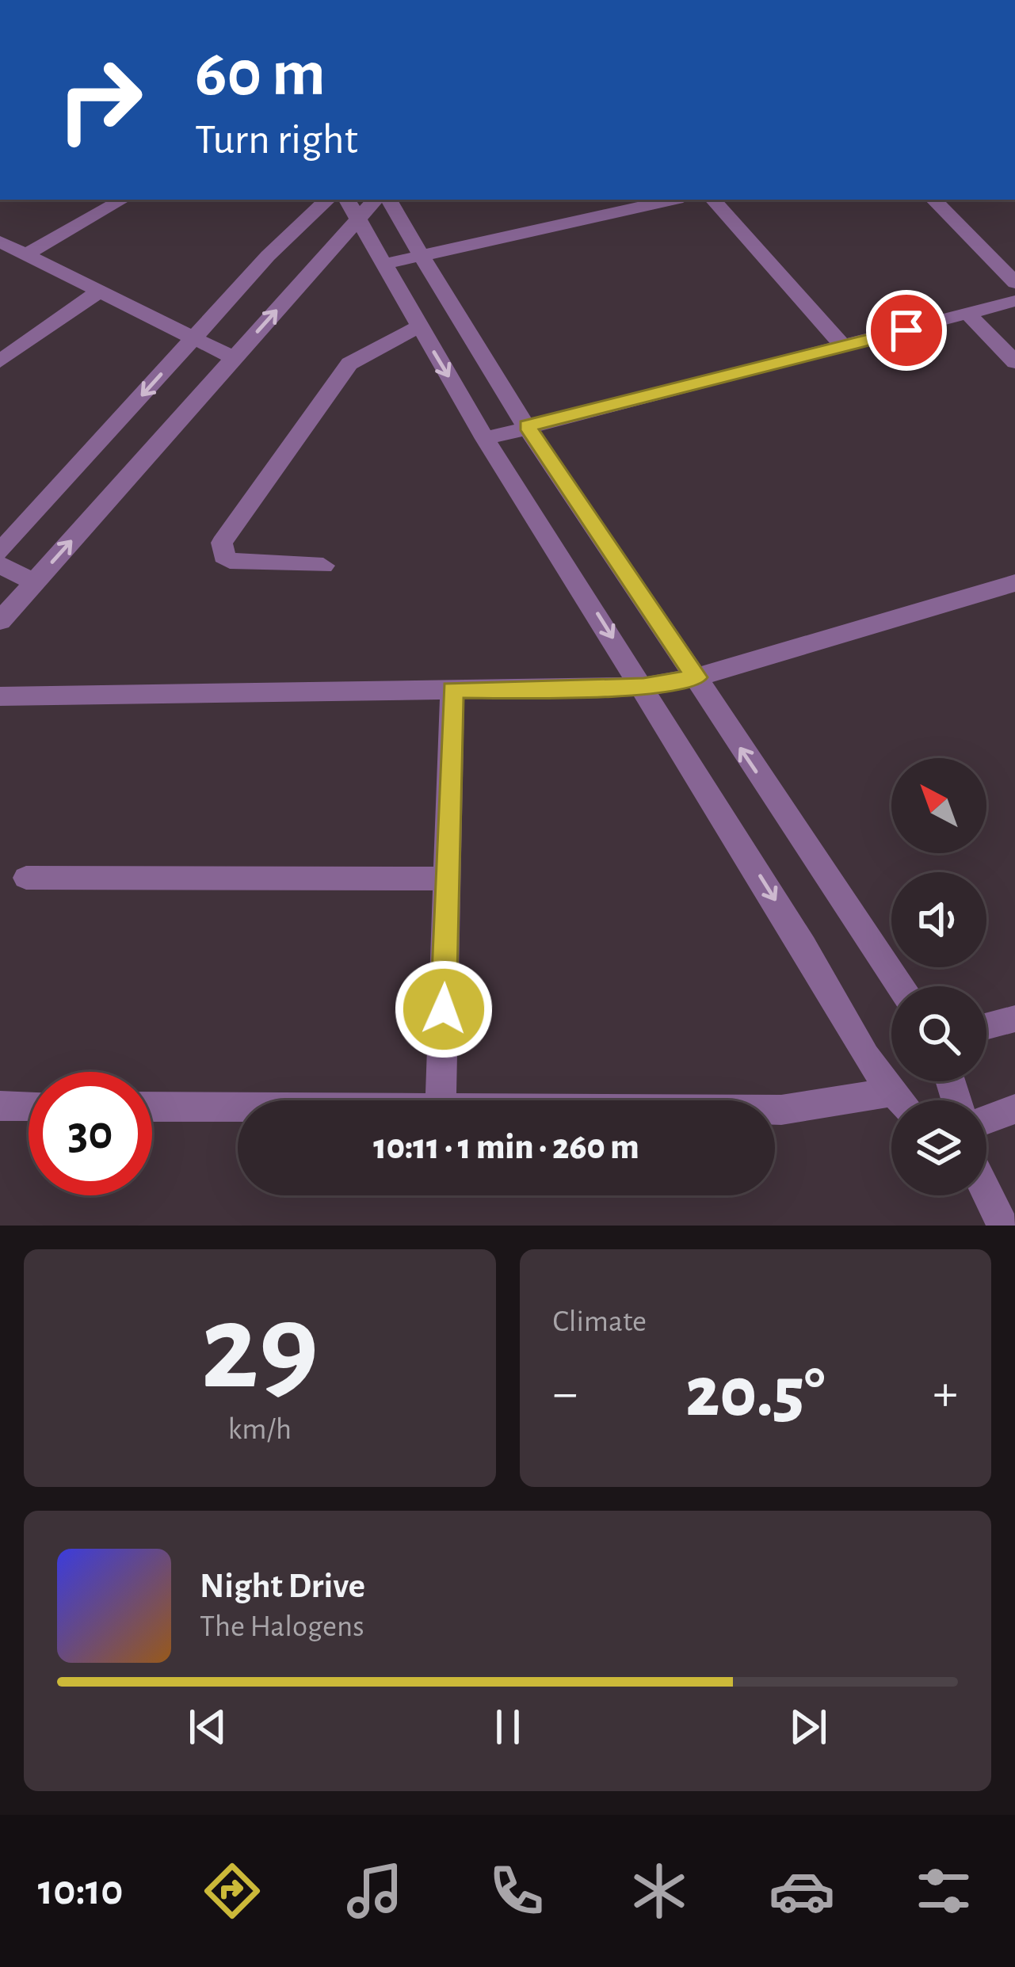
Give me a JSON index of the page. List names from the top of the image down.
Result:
{
  "north": "top left",
  "page": {
    "turn": ["60 m", "Turn right"],
    "limit": "30",
    "trip": "10:11 · 1 min · 260 m",
    "tile": [
      ["29", "km/h"],
      "Climate"
    ],
    "heat": ["−", "20.5°", "+"],
    "song": ["Night Drive", "The Halogens"],
    "tabs": "10:10"
  }
}
